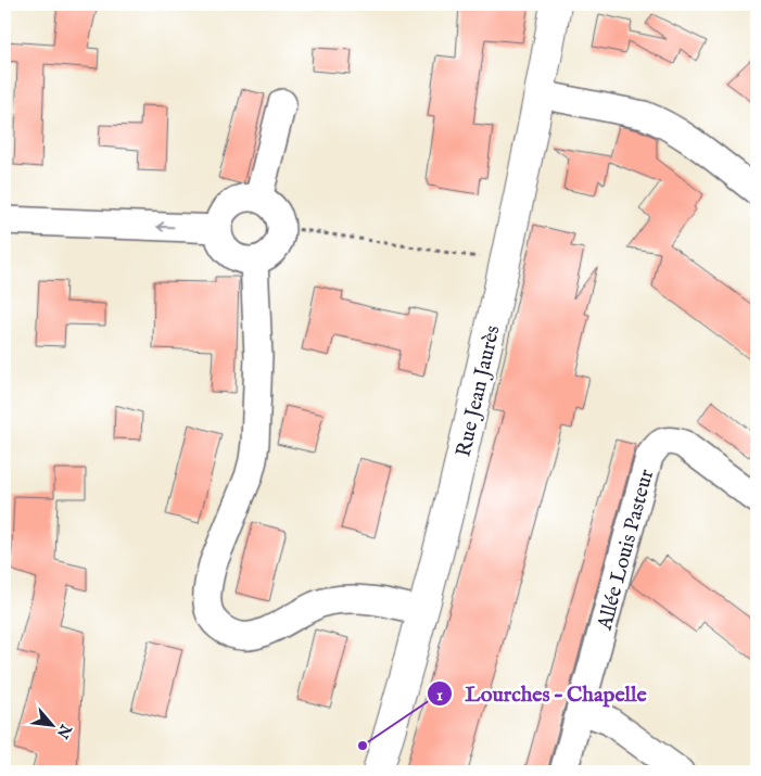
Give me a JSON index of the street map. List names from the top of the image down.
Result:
{
  "streets": {
    "street": ["Rue Jean Jaurès", "Allée Louis Pasteur"]
  },
  "places": ["Lourches – Chapelle"],
  "north": "bottom right"
}
